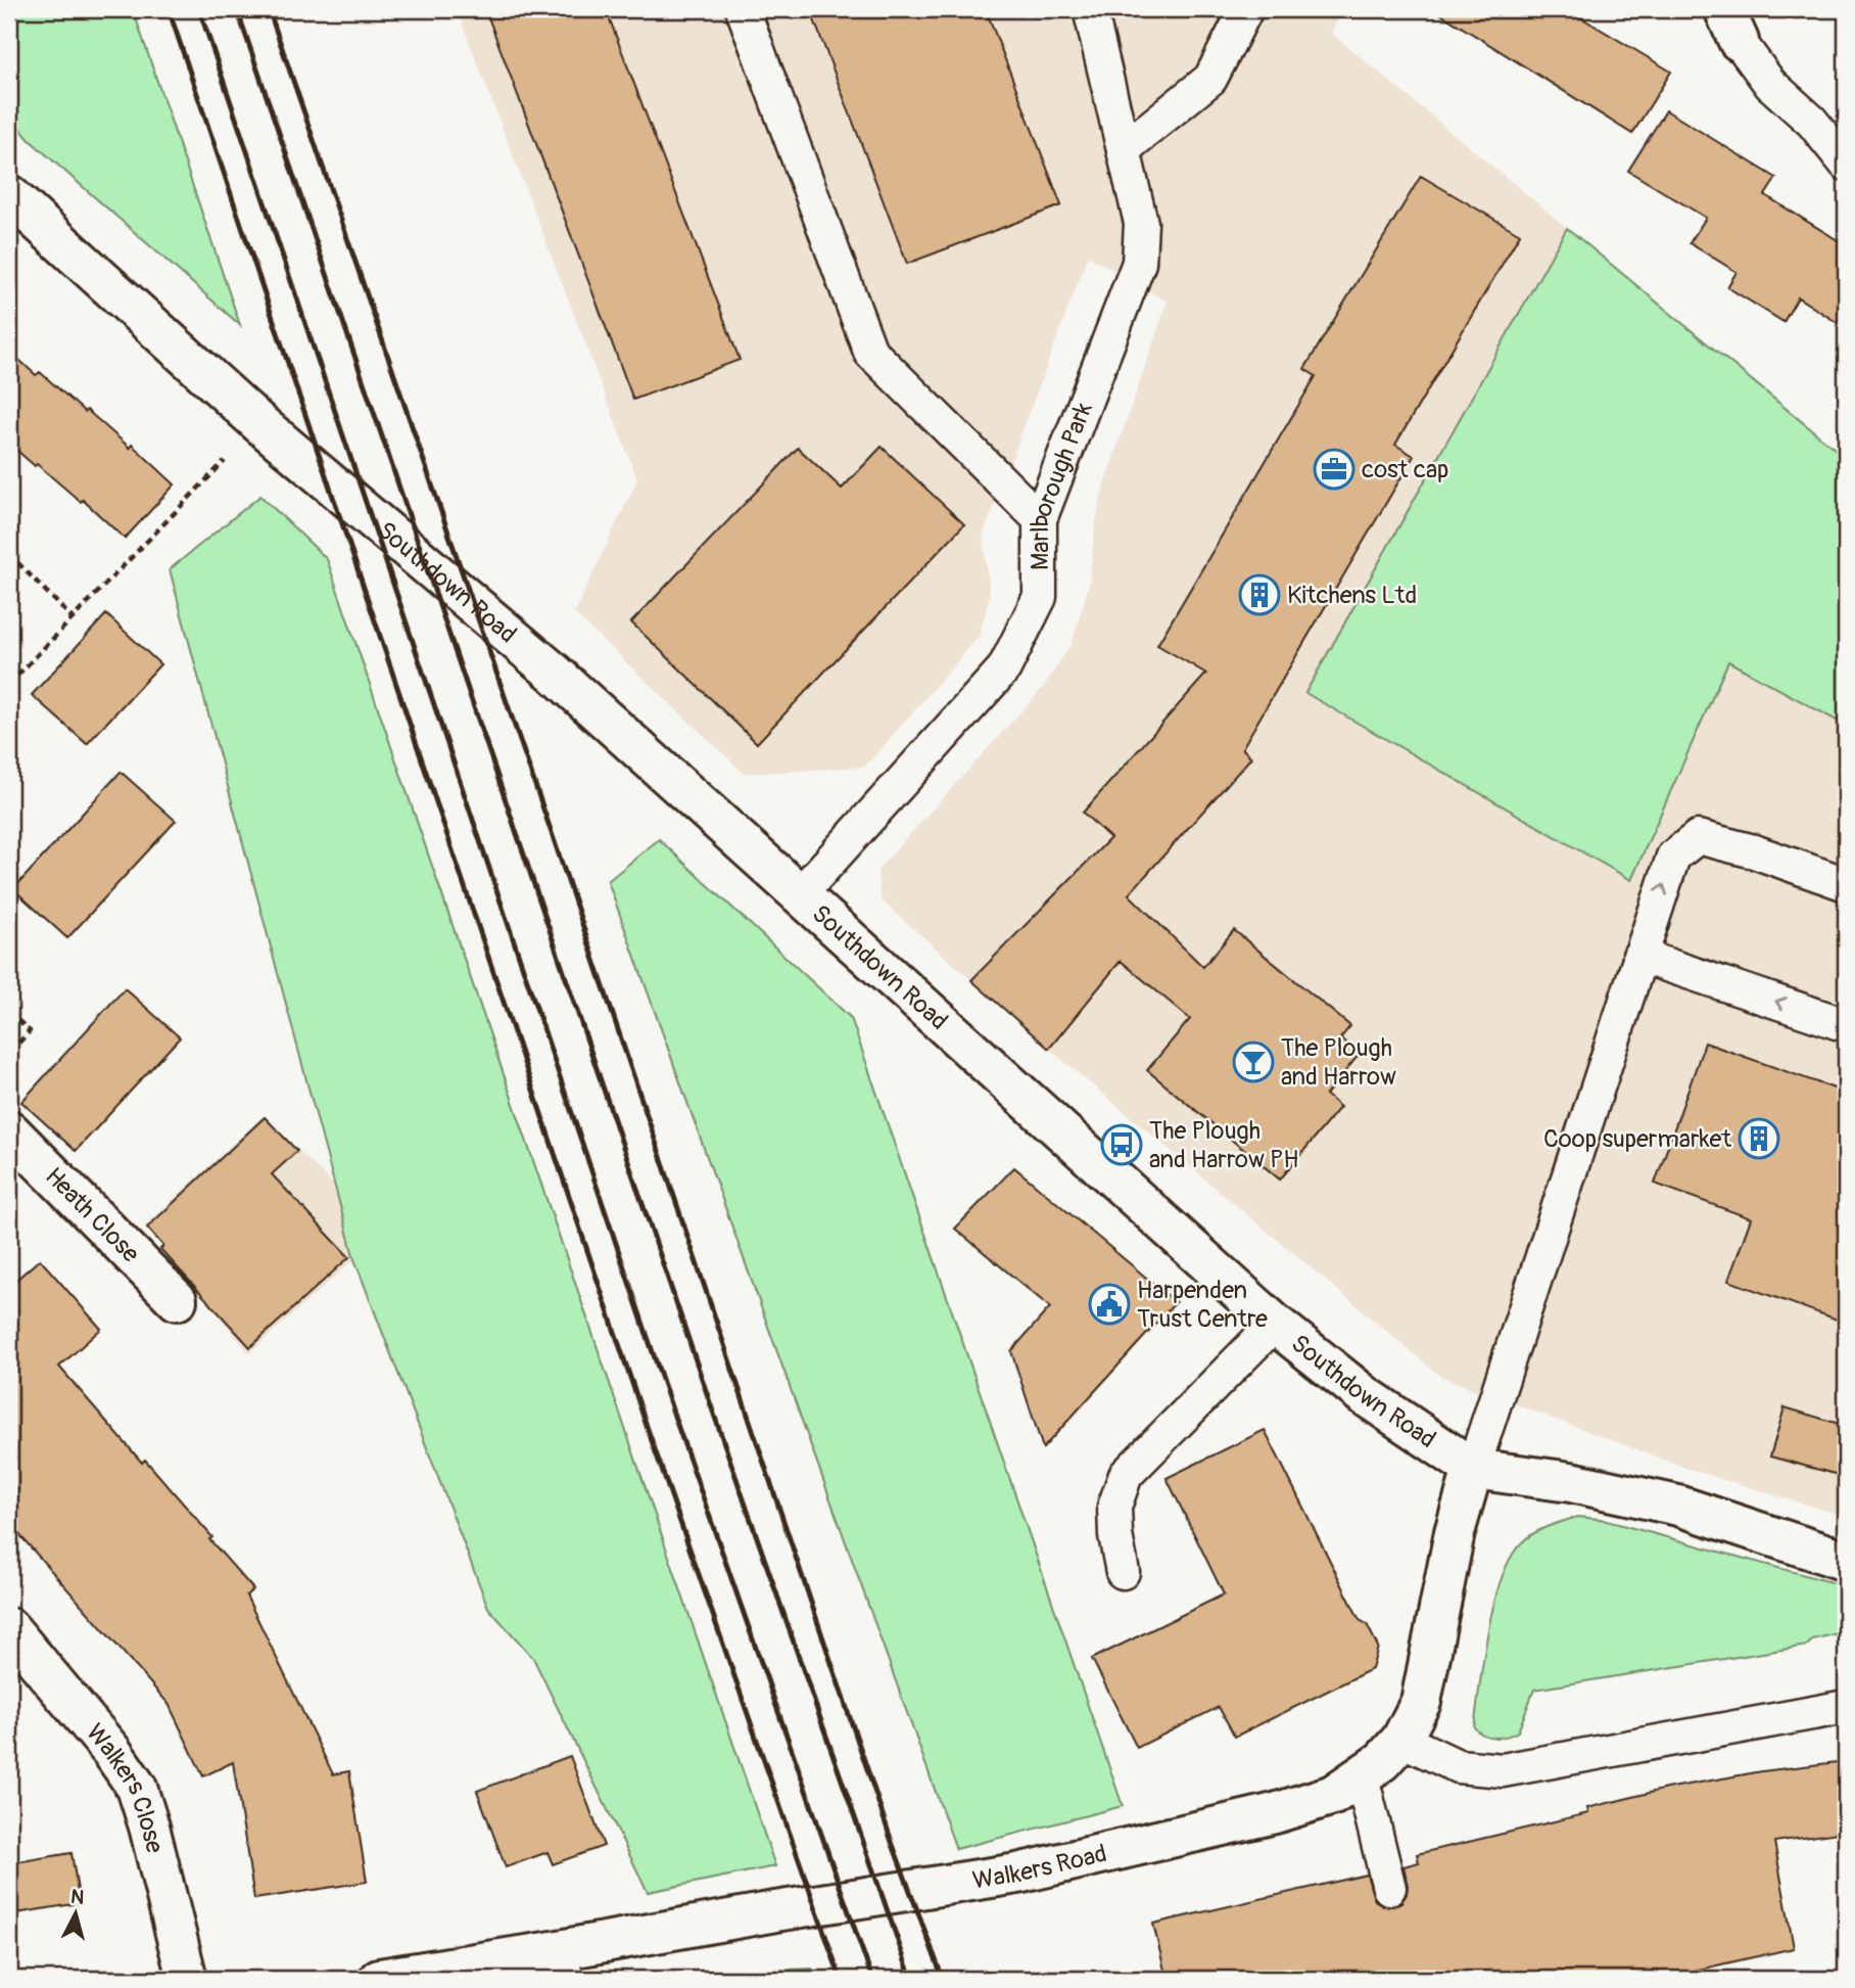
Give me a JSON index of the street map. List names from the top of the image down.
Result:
{
  "streets": {
    "street": [
      "Southdown Road",
      "Heath Close",
      "Walkers Close",
      "Walkers Road"
    ],
    "lane": ["Marlborough Park"]
  },
  "crossings": [
    ["Marlborough Park", "Southdown Road"],
    ["Southdown Road", "Walkers Road"]
  ],
  "places": {
    "office": ["cost cap"],
    "building": ["Kitchens Ltd", "Coop supermarket"],
    "bar": ["The Plough and Harrow"],
    "bus stop": ["The Plough and Harrow PH"],
    "public building": ["Harpenden Trust Centre"]
  },
  "north": "top"
}
